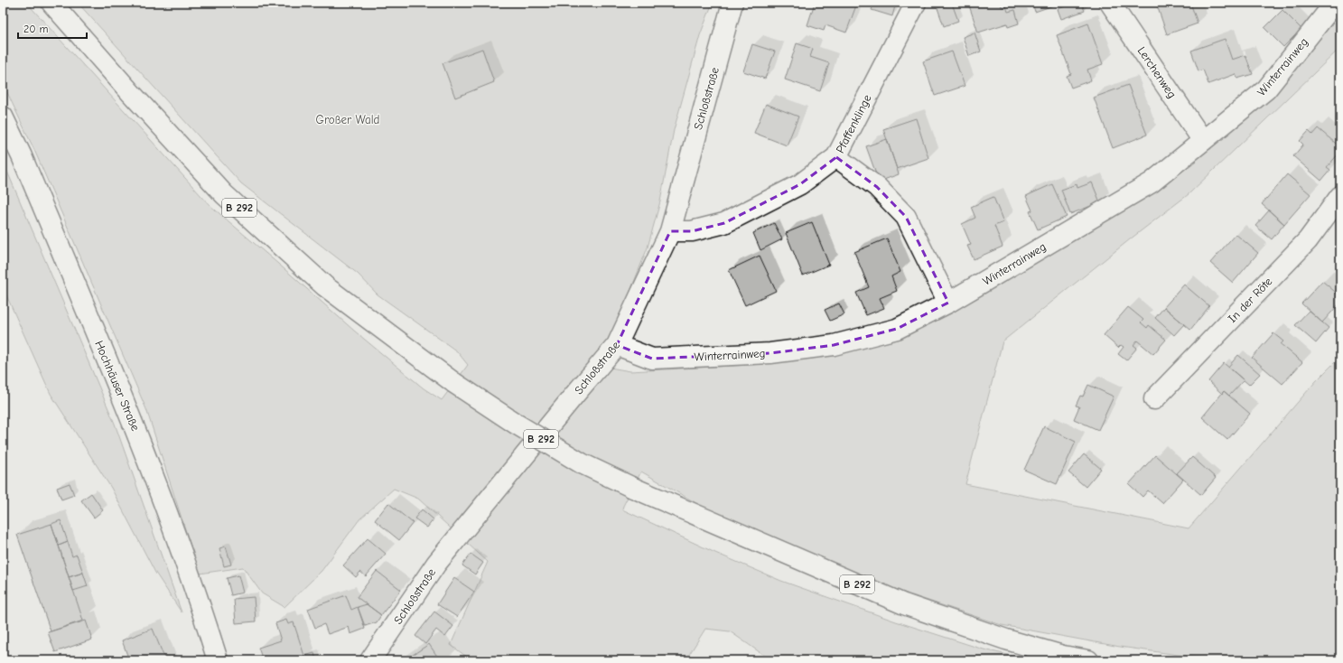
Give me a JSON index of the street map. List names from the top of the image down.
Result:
{
  "streets": {
    "main road": [
      "Winterrainweg",
      "Lerchenweg",
      "Schloßstraße",
      "Pfaffenklinge",
      "B 292",
      "In der Röte",
      "Hochhäuser Straße"
    ]
  },
  "crossings": [
    ["Winterrainweg", "Lerchenweg"],
    ["Winterrainweg", "Schloßstraße"],
    ["Schloßstraße", "Pfaffenklinge"]
  ],
  "parks": ["Großer Wald"],
  "scale_bar": "20 m"
}
